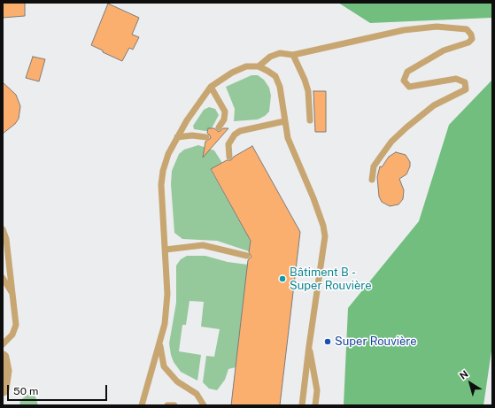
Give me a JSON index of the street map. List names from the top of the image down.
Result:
{
  "places": ["Bâtiment B - Super Rouvière", "Super Rouvière"],
  "scale_bar": "50 m",
  "north": "top left"
}
